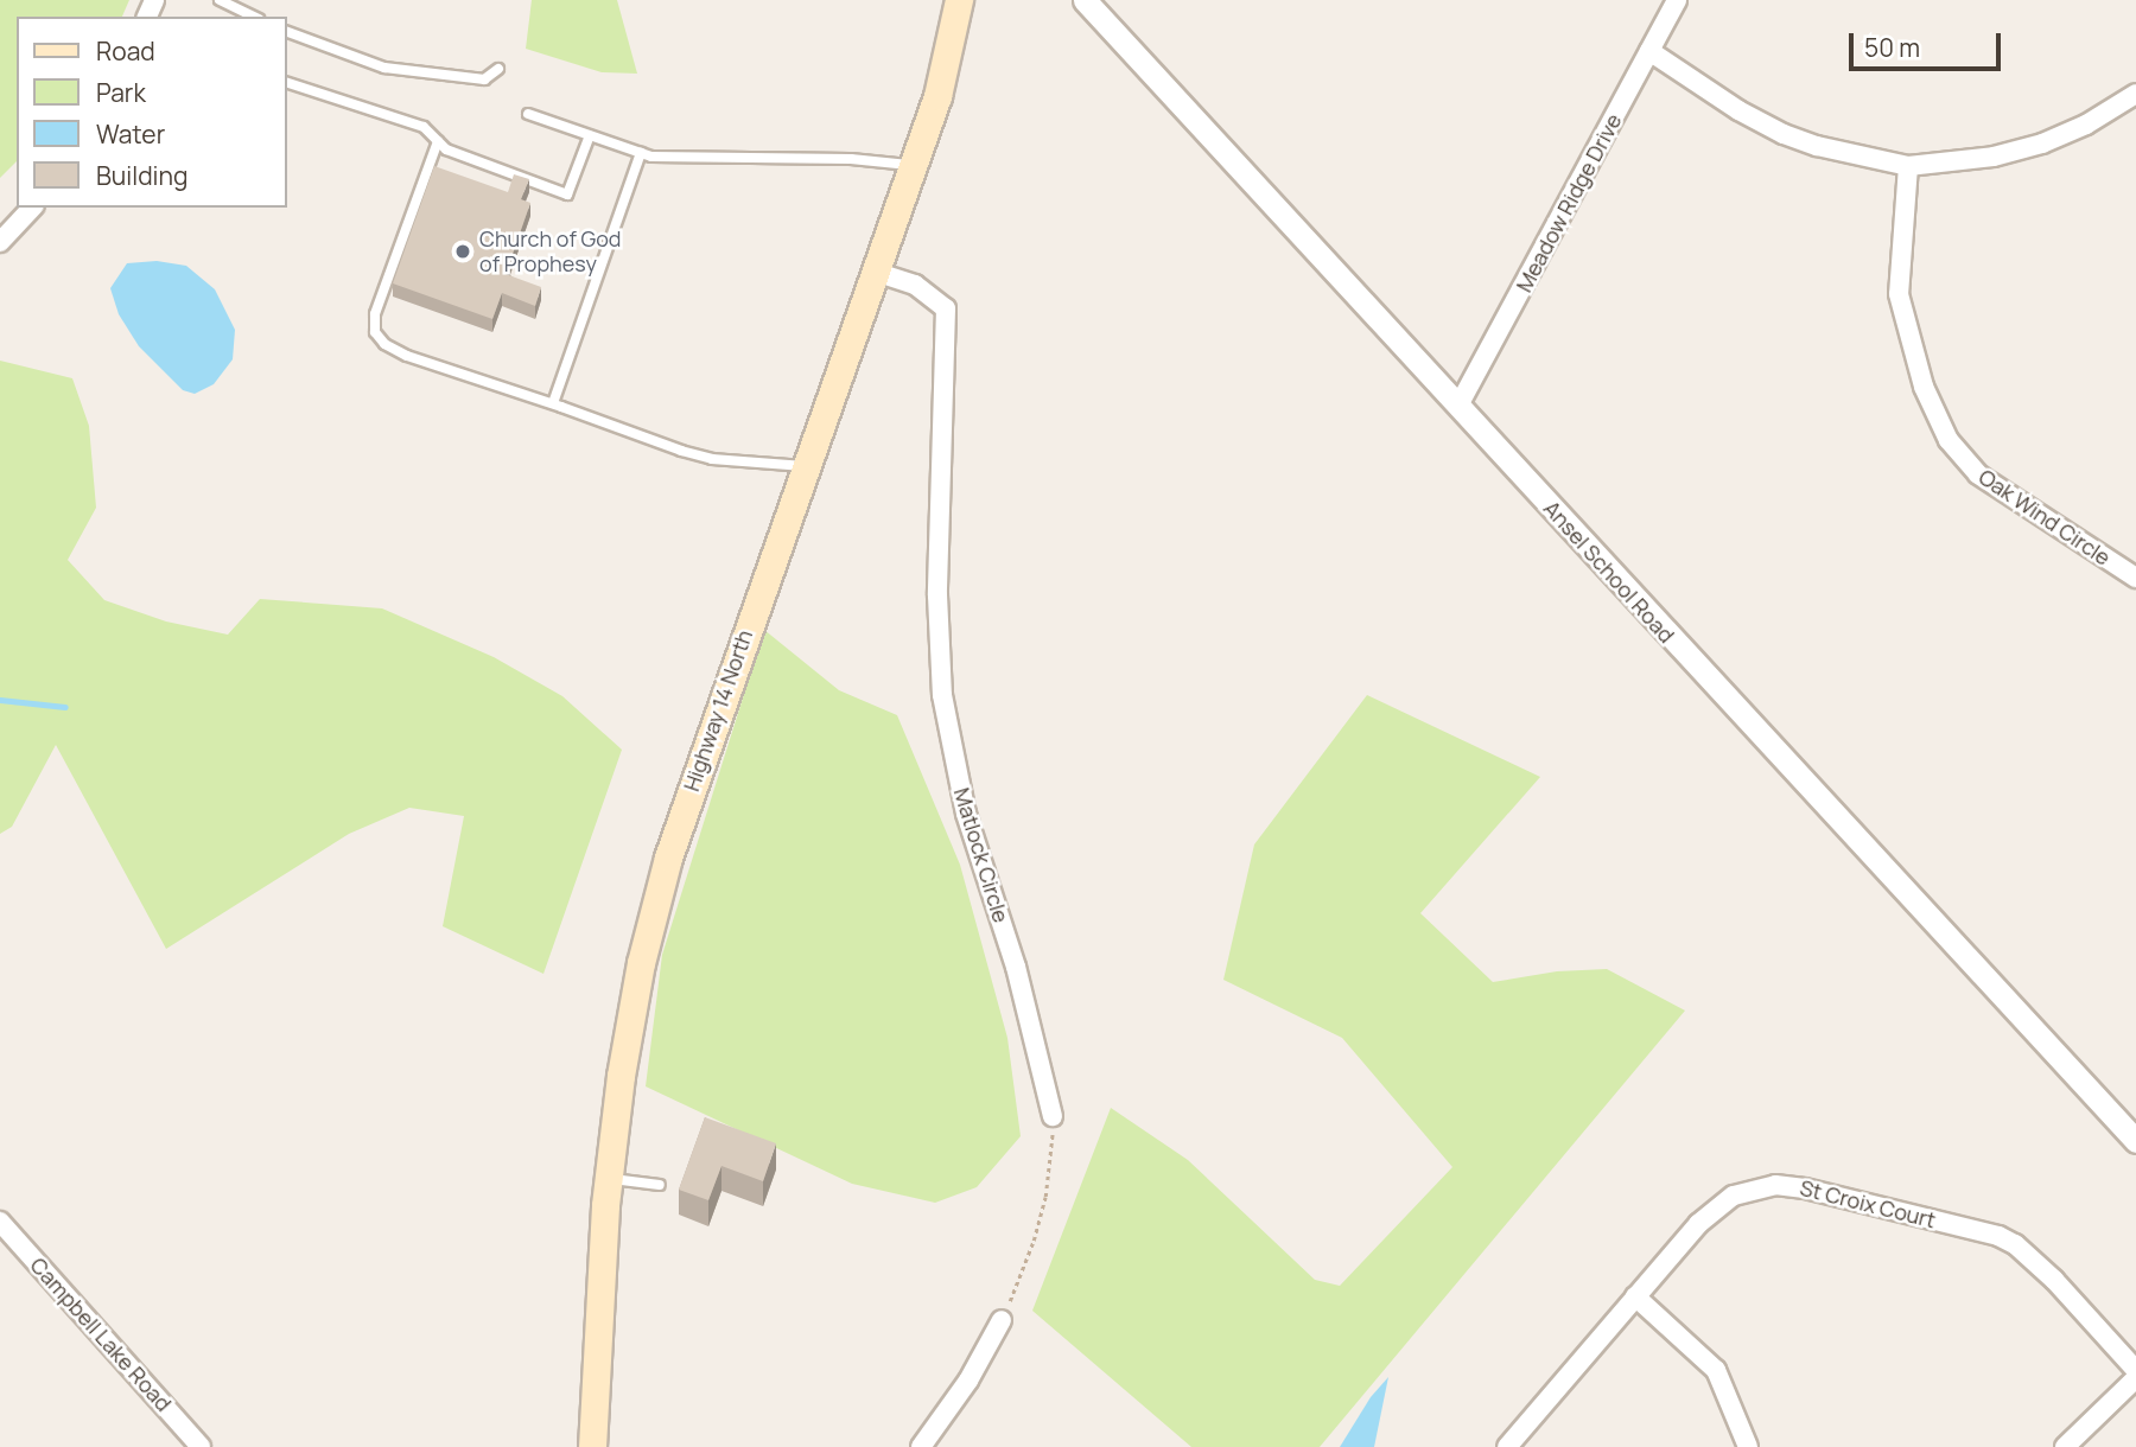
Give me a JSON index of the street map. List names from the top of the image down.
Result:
{
  "streets": {
    "main road": ["Highway 14 North"],
    "street": [
      "Meadow Ridge Drive",
      "Oak Wind Circle",
      "Ansel School Road",
      "Matlock Circle",
      "St Croix Court",
      "Campbell Lake Road"
    ]
  },
  "crossings": [
    ["Meadow Ridge Drive", "Ansel School Road"],
    ["Highway 14 North", "Matlock Circle"]
  ],
  "places": ["Church of God of Prophesy"],
  "legend": [
    "Road",
    "Park",
    "Water",
    "Building"
  ],
  "scale_bar": "50 m"
}
